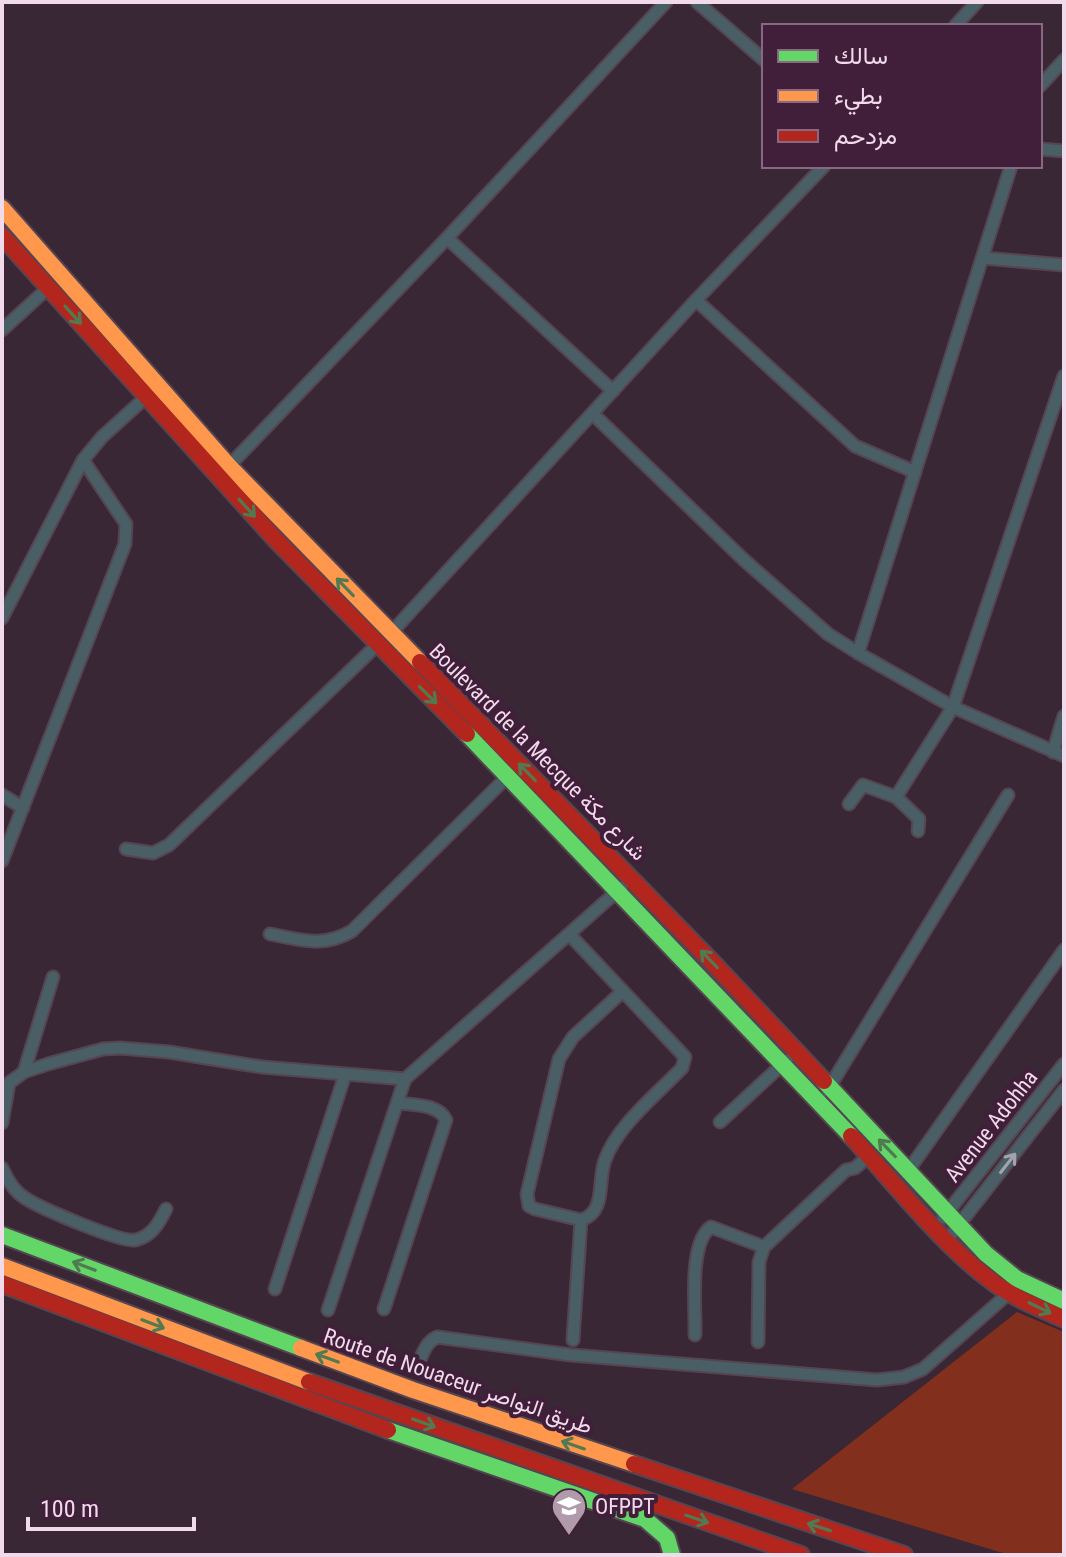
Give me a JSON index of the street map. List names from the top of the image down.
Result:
{
  "streets": {
    "main road": ["Boulevard de la Mecque شارع مكة", "Route de Nouaceur طريق النواصر"],
    "street": ["Avenue Adohha"]
  },
  "crossings": [
    ["Boulevard de la Mecque شارع مكة", "Avenue Adohha"]
  ],
  "places": {
    "school or university": ["OFPPT"]
  },
  "legend": ["سالك", "بطيء", "مزدحم"],
  "scale_bar": "100 m"
}
